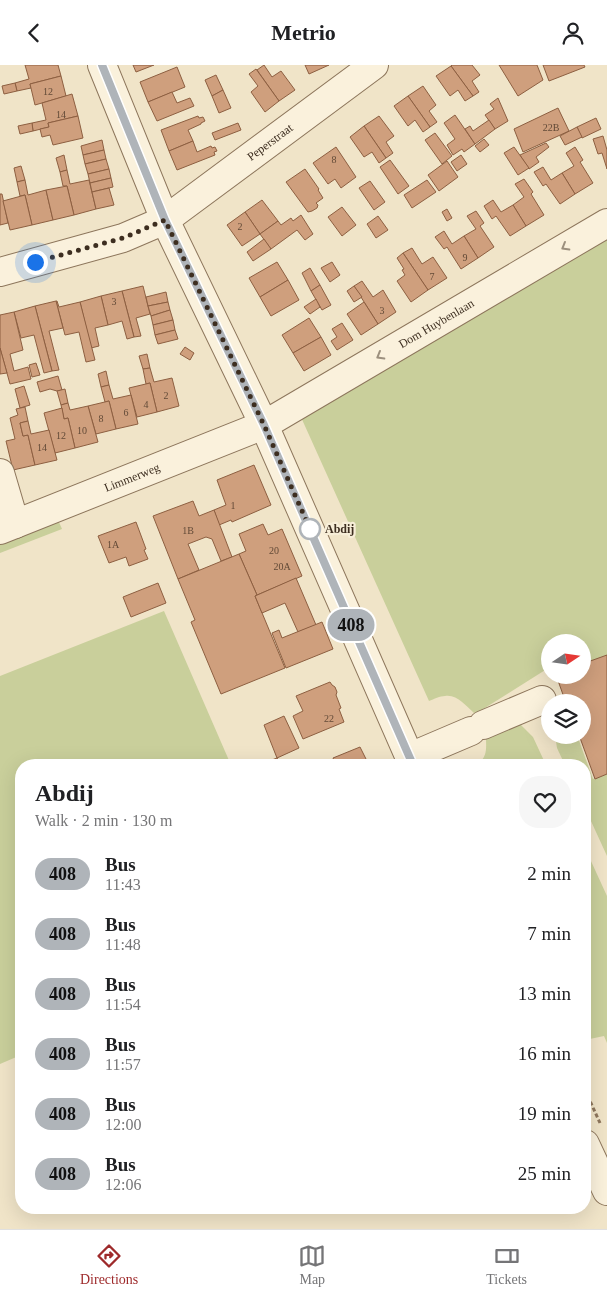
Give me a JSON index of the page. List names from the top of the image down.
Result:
{
  "streets": {
    "street": ["Peperstraat", "Dom Huybenlaan", "Limmerweg"]
  },
  "crossings": [
    ["Dom Huybenlaan", "Limmerweg"]
  ],
  "one_way": ["Dom Huybenlaan"],
  "places": ["Abdij"],
  "lines": ["bus line 408"],
  "house_numbers": [
    "12",
    "14",
    "22B",
    "8",
    "2",
    "9",
    "7",
    "3",
    "3",
    "2",
    "4",
    "6",
    "8",
    "10",
    "12",
    "14",
    "1",
    "1B",
    "1A",
    "20",
    "20A",
    "22"
  ],
  "north": "right",
  "page": {
    "header": "Metrio",
    "on_map": "408",
    "heading": ["Abdij", "Walk · 2 min · 130 m"],
    "list": [
      {
        "mark": "408",
        "name": "Bus",
        "note": "11:43",
        "value": "2 min"
      },
      {
        "mark": "408",
        "name": "Bus",
        "note": "11:48",
        "value": "7 min"
      },
      {
        "mark": "408",
        "name": "Bus",
        "note": "11:54",
        "value": "13 min"
      },
      {
        "mark": "408",
        "name": "Bus",
        "note": "11:57",
        "value": "16 min"
      },
      {
        "mark": "408",
        "name": "Bus",
        "note": "12:00",
        "value": "19 min"
      },
      {
        "mark": "408",
        "name": "Bus",
        "note": "12:06",
        "value": "25 min"
      }
    ],
    "tabs": ["Directions", "Map", "Tickets"]
  }
}
